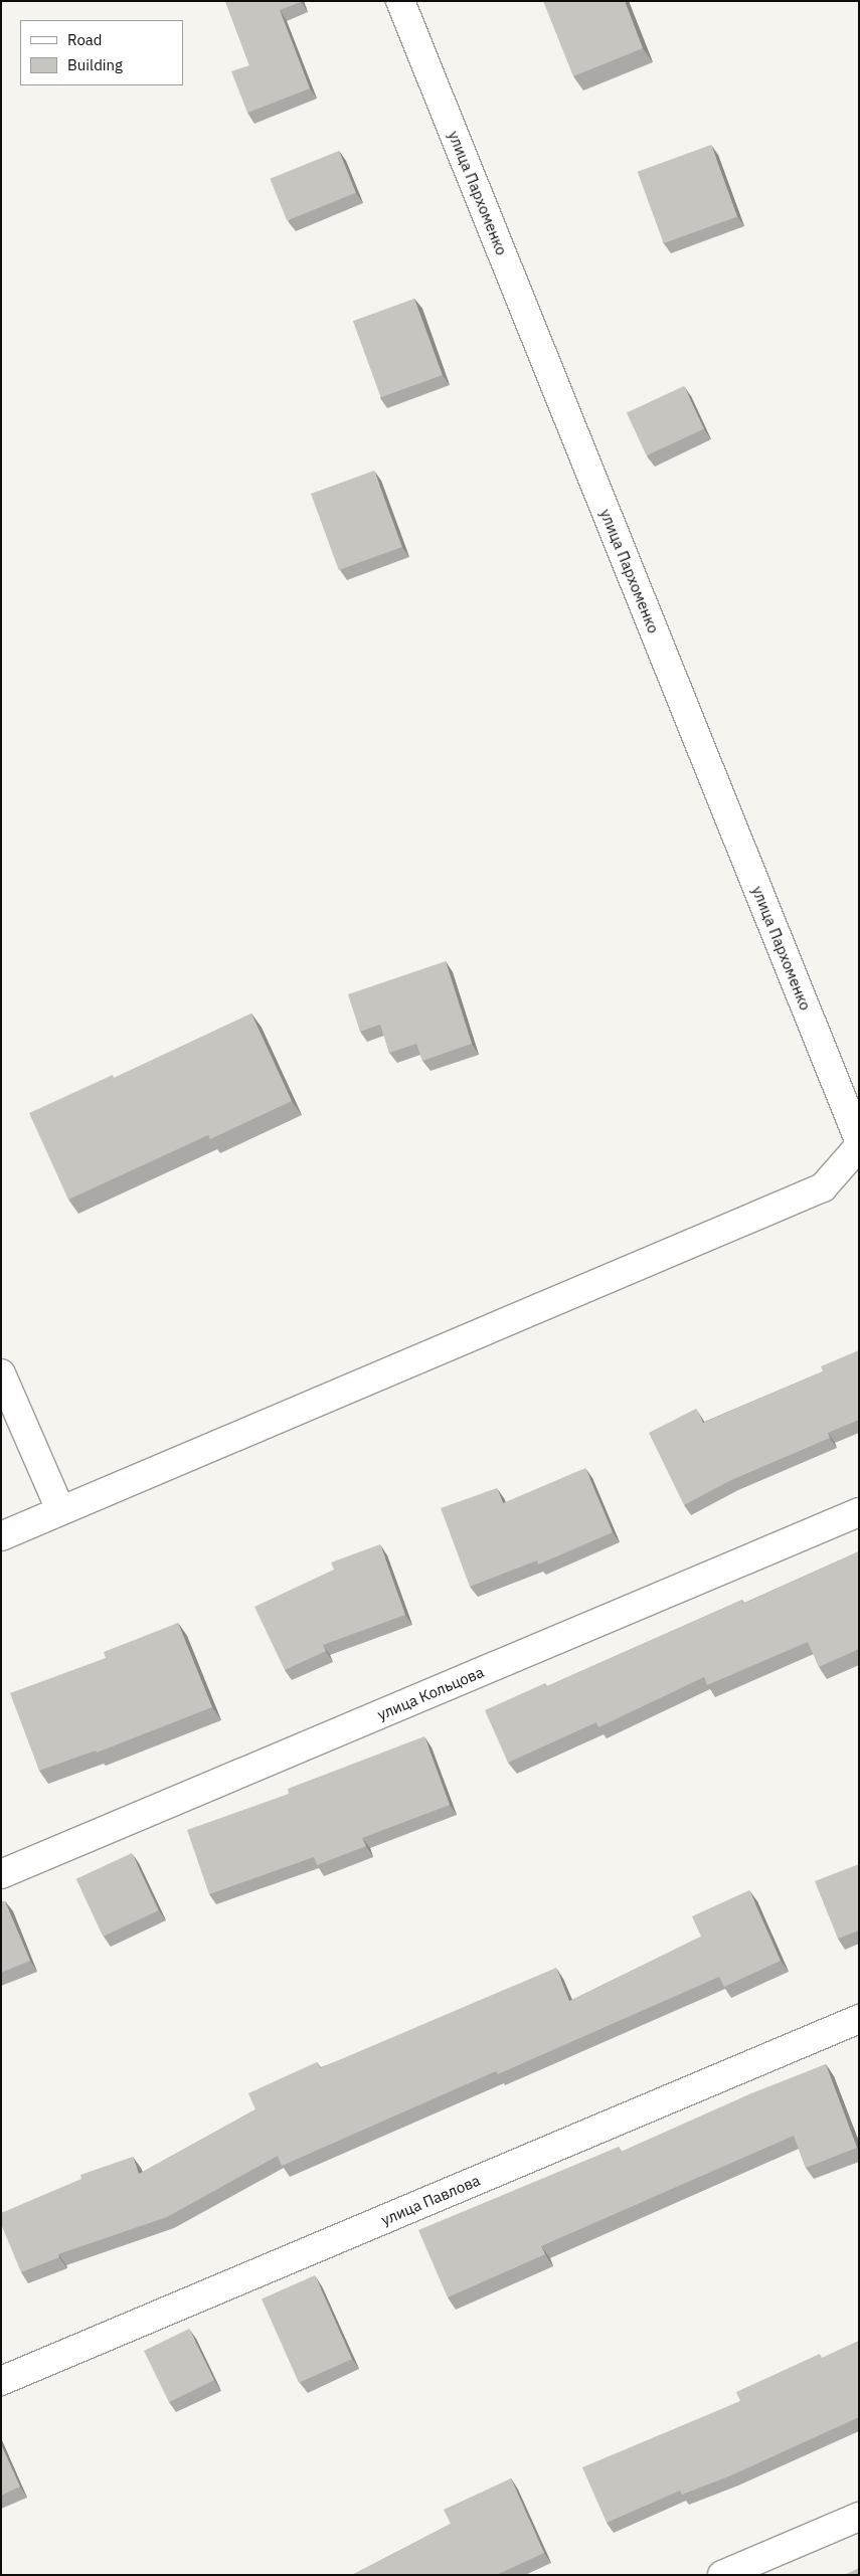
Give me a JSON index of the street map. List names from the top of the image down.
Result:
{
  "streets": {
    "street": ["улица Пархоменко", "улица Кольцова", "улица Павлова"]
  },
  "legend": ["Road", "Building"]
}
